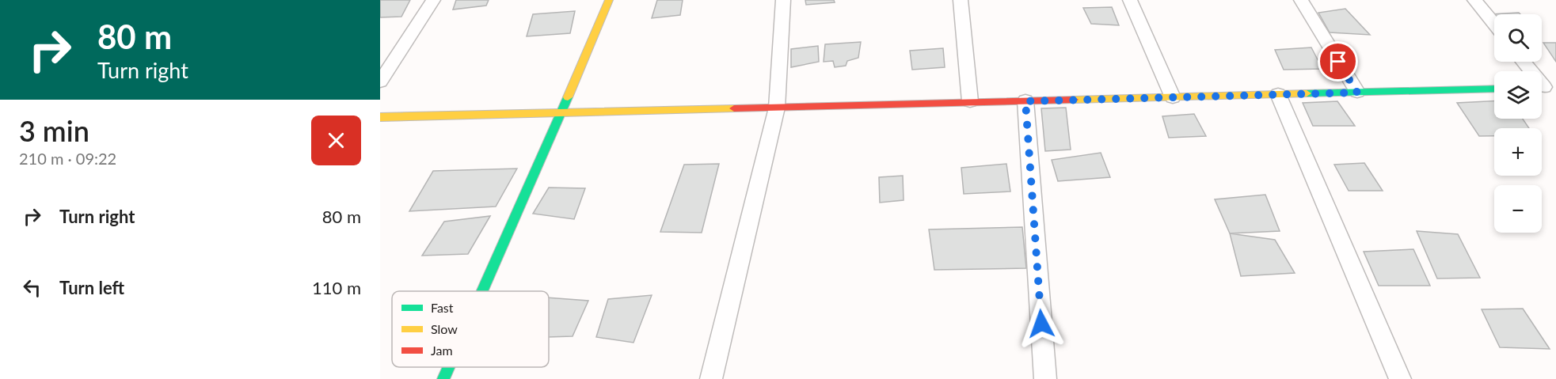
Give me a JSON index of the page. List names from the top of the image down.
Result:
{
  "legend": ["Fast", "Slow", "Jam"],
  "page": {
    "turn": ["80 m", "Turn right"],
    "map_buttons": ["+", "−"],
    "heading": ["3 min", "210 m · 09:22"],
    "list": [
      {
        "name": "Turn right",
        "value": "80 m"
      },
      {
        "name": "Turn left",
        "value": "110 m"
      }
    ]
  }
}
